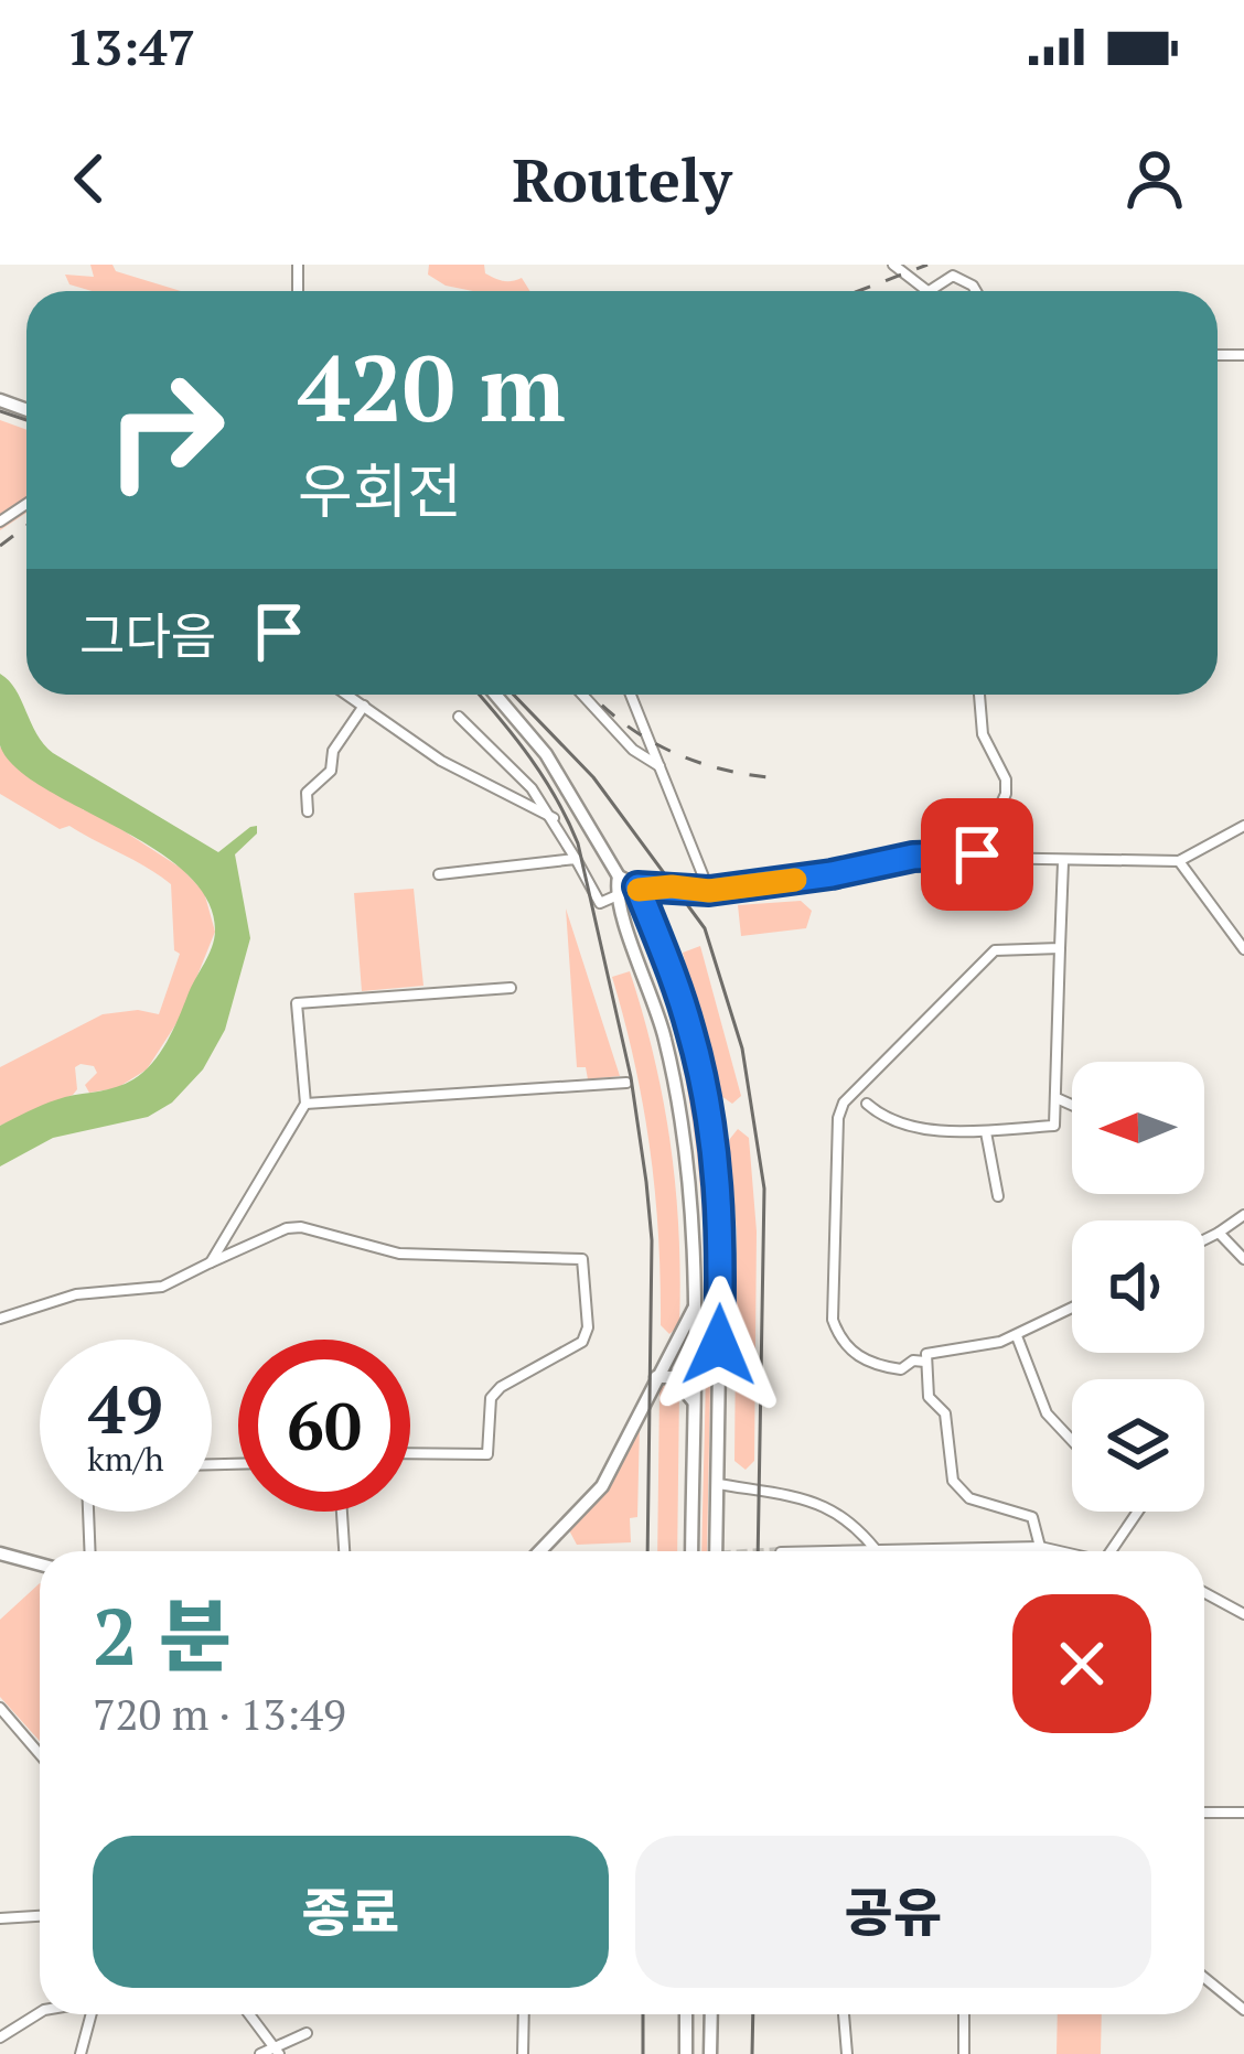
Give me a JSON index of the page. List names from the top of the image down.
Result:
{
  "north": "left",
  "page": {
    "status": "13:47",
    "header": "Routely",
    "turn": ["420 m", "우회전"],
    "then": "그다음",
    "speed": "49 km/h",
    "limit": "60",
    "heading": ["2 분", "720 m · 13:49"],
    "buttons": ["종료", "공유"]
  }
}
